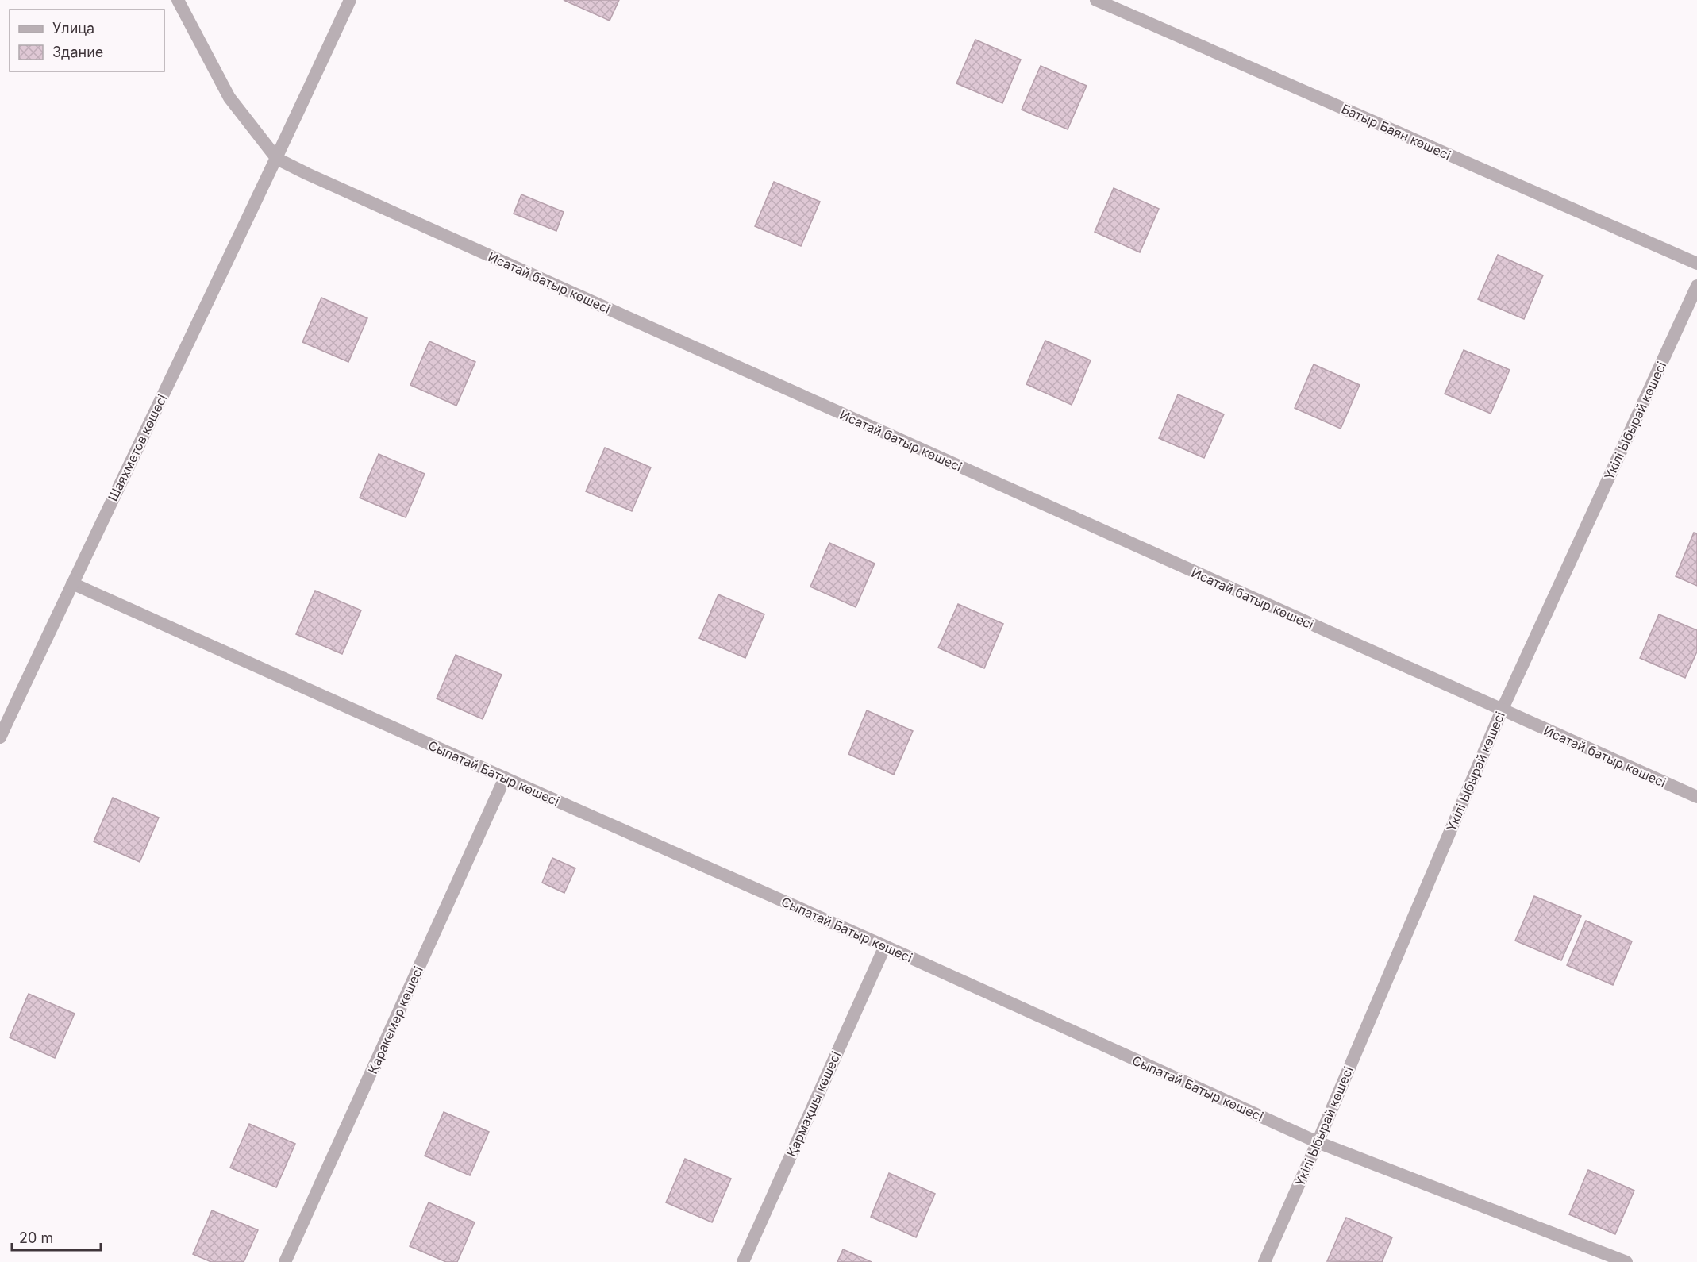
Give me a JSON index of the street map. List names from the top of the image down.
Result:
{
  "streets": {
    "street": [
      "Батыр Баян көшесі",
      "Исатай батыр көшесі",
      "Үкілі Ыбырай көшесі",
      "Шаяхметов көшесі",
      "Сыпатай Батыр көшесі",
      "Қаракемер көшесі",
      "Қармақшы көшесі"
    ]
  },
  "crossings": [
    ["Исатай батыр көшесі", "Үкілі Ыбырай көшесі"],
    ["Исатай батыр көшесі", "Шаяхметов көшесі"],
    ["Үкілі Ыбырай көшесі", "Сыпатай Батыр көшесі"],
    ["Шаяхметов көшесі", "Сыпатай Батыр көшесі"],
    ["Сыпатай Батыр көшесі", "Қаракемер көшесі"],
    ["Сыпатай Батыр көшесі", "Қармақшы көшесі"]
  ],
  "legend": ["Улица", "Здание"],
  "scale_bar": "20 m"
}
